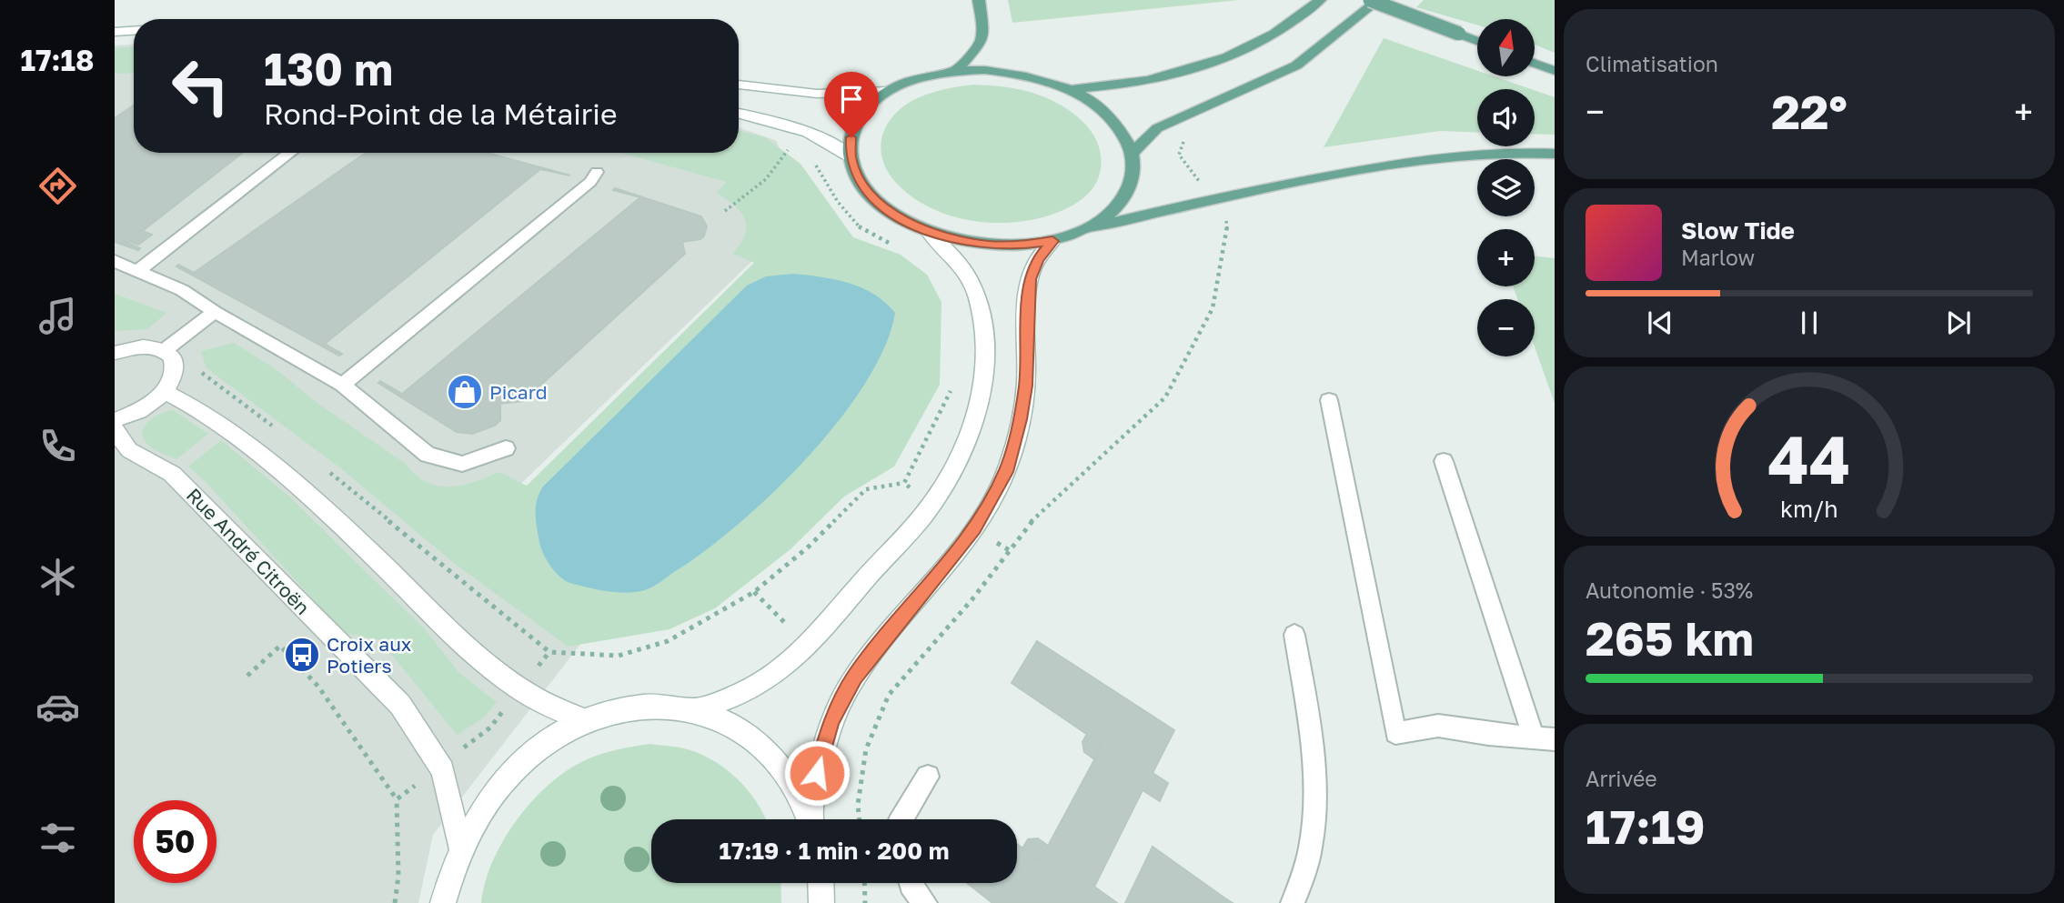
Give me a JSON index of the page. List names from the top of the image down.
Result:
{
  "streets": {
    "main road": ["Rue André Citroën"]
  },
  "places": {
    "shop": ["Picard"],
    "bus stop": ["Croix aux Potiers"]
  },
  "north": "top",
  "page": {
    "tabs": "17:18",
    "tile": [
      "Climatisation",
      ["Autonomie · 53%", "265 km"],
      ["Arrivée", "17:19"]
    ],
    "map_buttons": ["+", "−"],
    "turn": ["130 m", "Rond-Point de la Métairie"],
    "heat": ["−", "22°", "+"],
    "song": ["Slow Tide", "Marlow"],
    "limit": "50",
    "trip": "17:19 · 1 min · 200 m",
    "gauge": ["44", "km/h"]
  }
}
